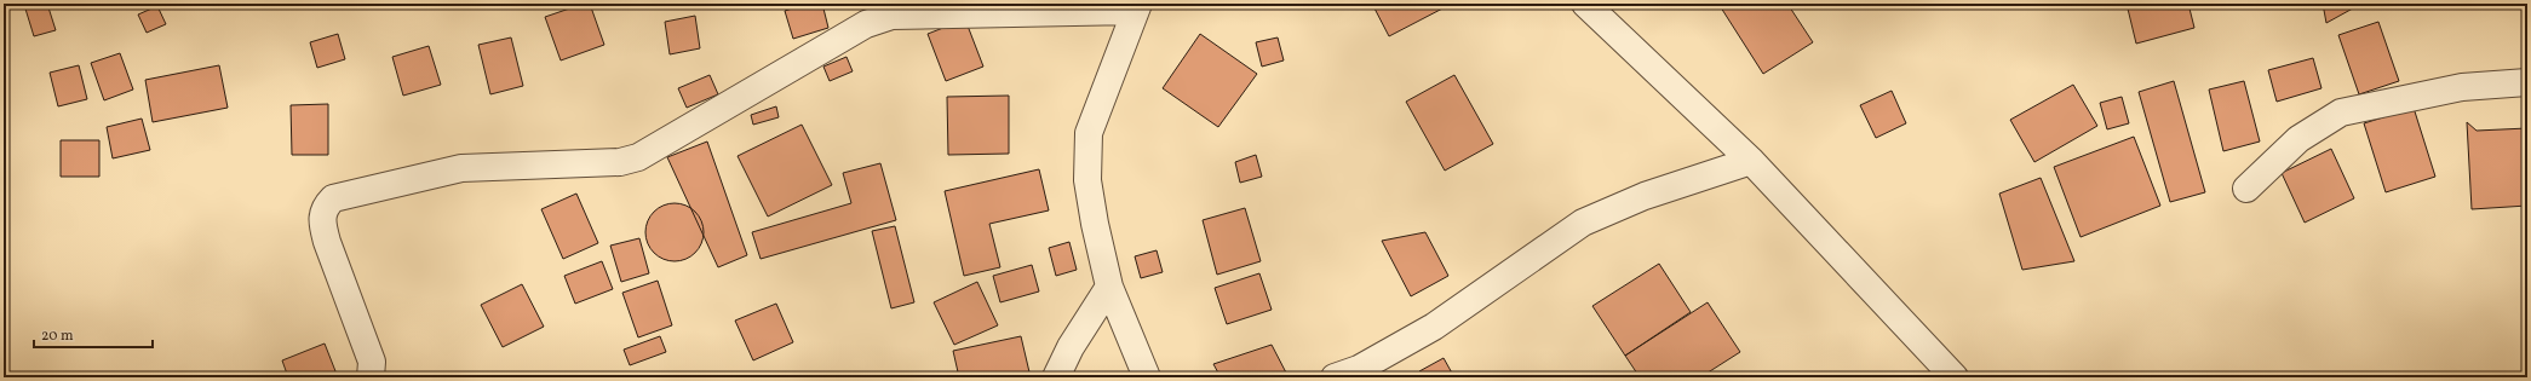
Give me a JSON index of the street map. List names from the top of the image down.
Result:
{
  "scale_bar": "20 m"
}
